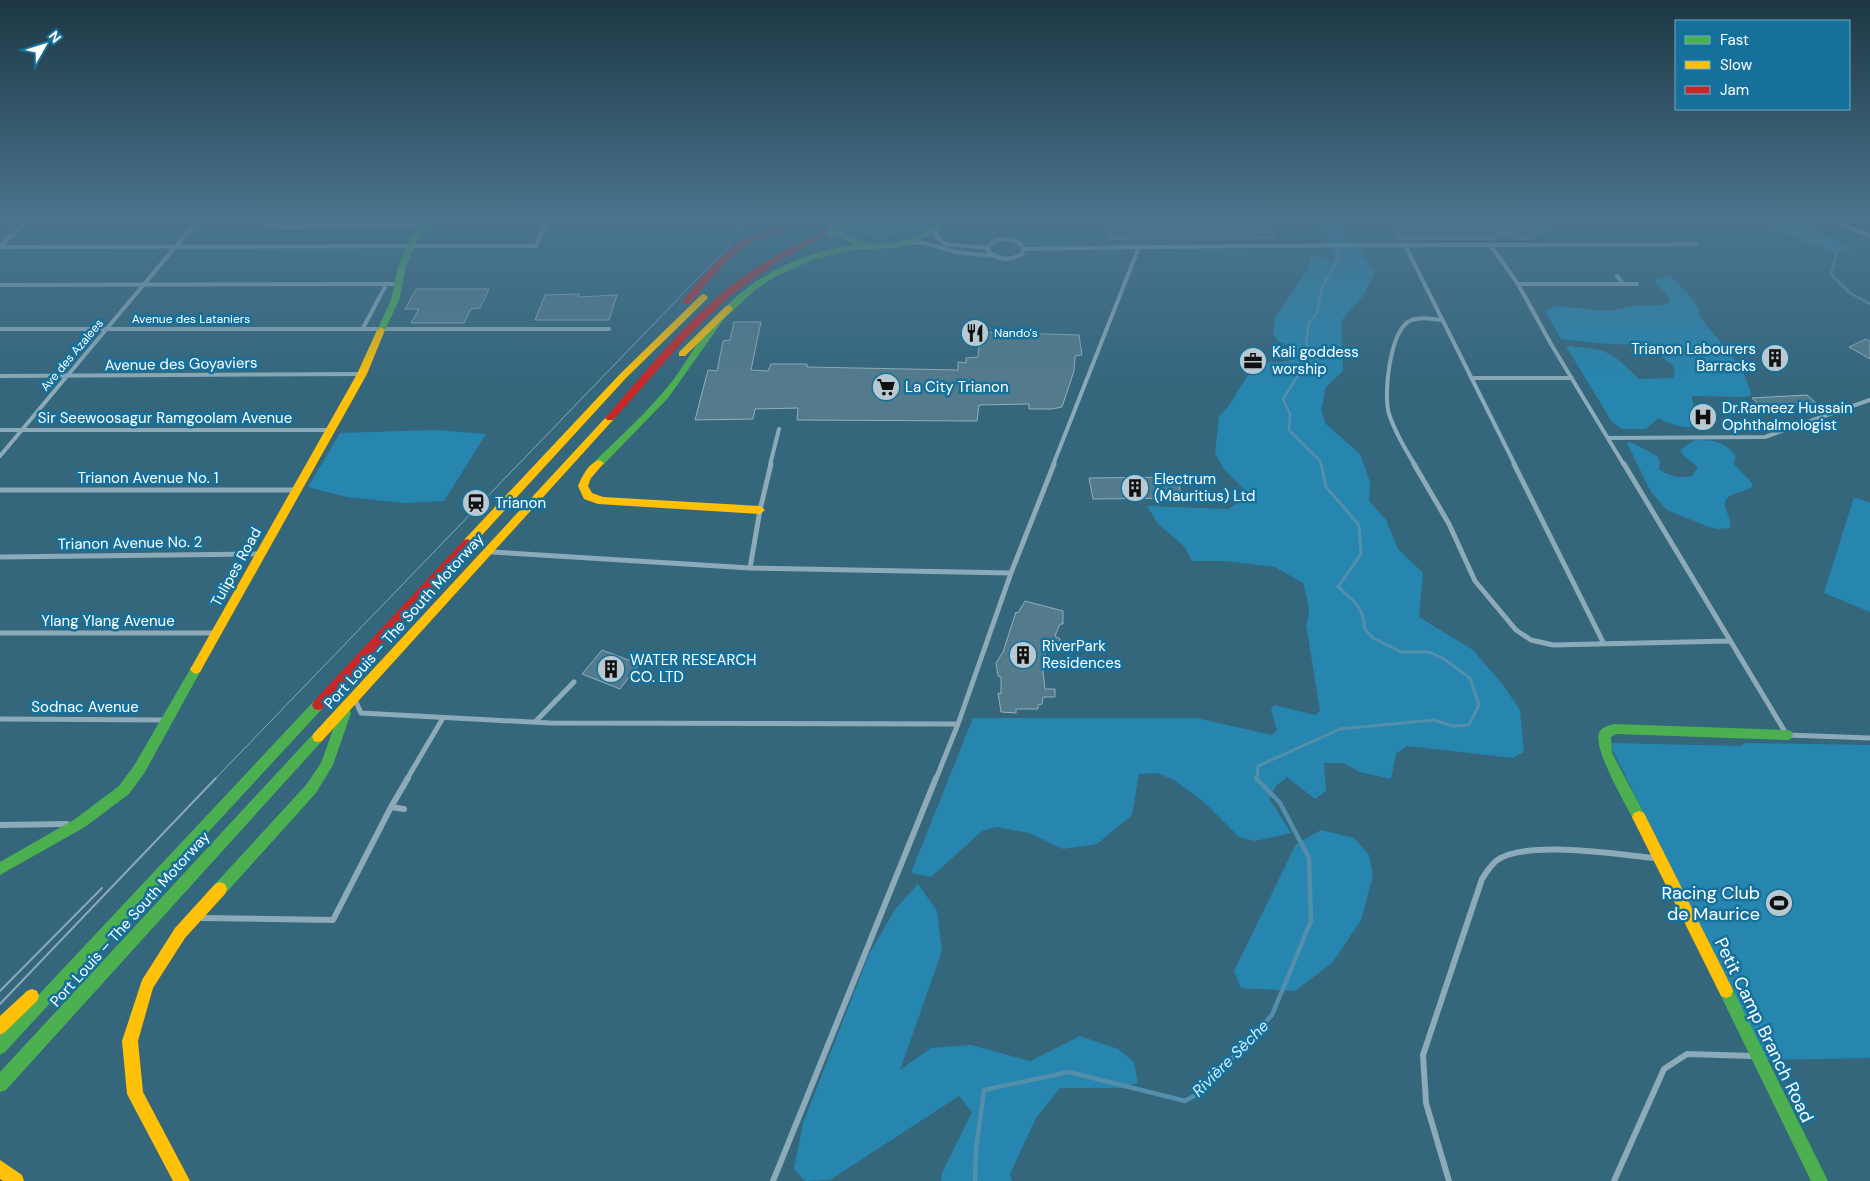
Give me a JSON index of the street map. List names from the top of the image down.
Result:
{
  "streets": {
    "main road": ["Tulipes Road", "Port Louis – The South Motorway", "Petit Camp Branch Road"],
    "street": [
      "Avenue des Lataniers",
      "Ave des Azalees",
      "Avenue des Goyaviers",
      "Sir Seewoosagur Ramgoolam Avenue",
      "Trianon Avenue No. 1",
      "Trianon Avenue No. 2",
      "Ylang Ylang Avenue",
      "Sodnac Avenue"
    ]
  },
  "crossings": [
    ["Avenue des Lataniers", "Ave des Azalees"],
    ["Avenue des Lataniers", "Tulipes Road"],
    ["Ave des Azalees", "Avenue des Goyaviers"],
    ["Ave des Azalees", "Sir Seewoosagur Ramgoolam Avenue"],
    ["Avenue des Goyaviers", "Tulipes Road"],
    ["Sir Seewoosagur Ramgoolam Avenue", "Tulipes Road"],
    ["Trianon Avenue No. 1", "Tulipes Road"],
    ["Trianon Avenue No. 2", "Tulipes Road"],
    ["Tulipes Road", "Ylang Ylang Avenue"],
    ["Tulipes Road", "Sodnac Avenue"]
  ],
  "water": ["Rivière Sèche"],
  "places": {
    "restaurant": ["Nando's"],
    "building": [
      "Trianon Labourers Barracks",
      "Electrum (Mauritius) Ltd",
      "RiverPark Residences",
      "WATER RESEARCH CO. LTD"
    ],
    "office": ["Kali goddess worship"],
    "supermarket": ["La City Trianon"],
    "hospital": ["Dr.Rameez Hussain Ophthalmologist"],
    "station": ["Trianon"],
    "sports": ["Racing Club de Maurice"]
  },
  "legend": ["Fast", "Slow", "Jam"],
  "north": "top right"
}
